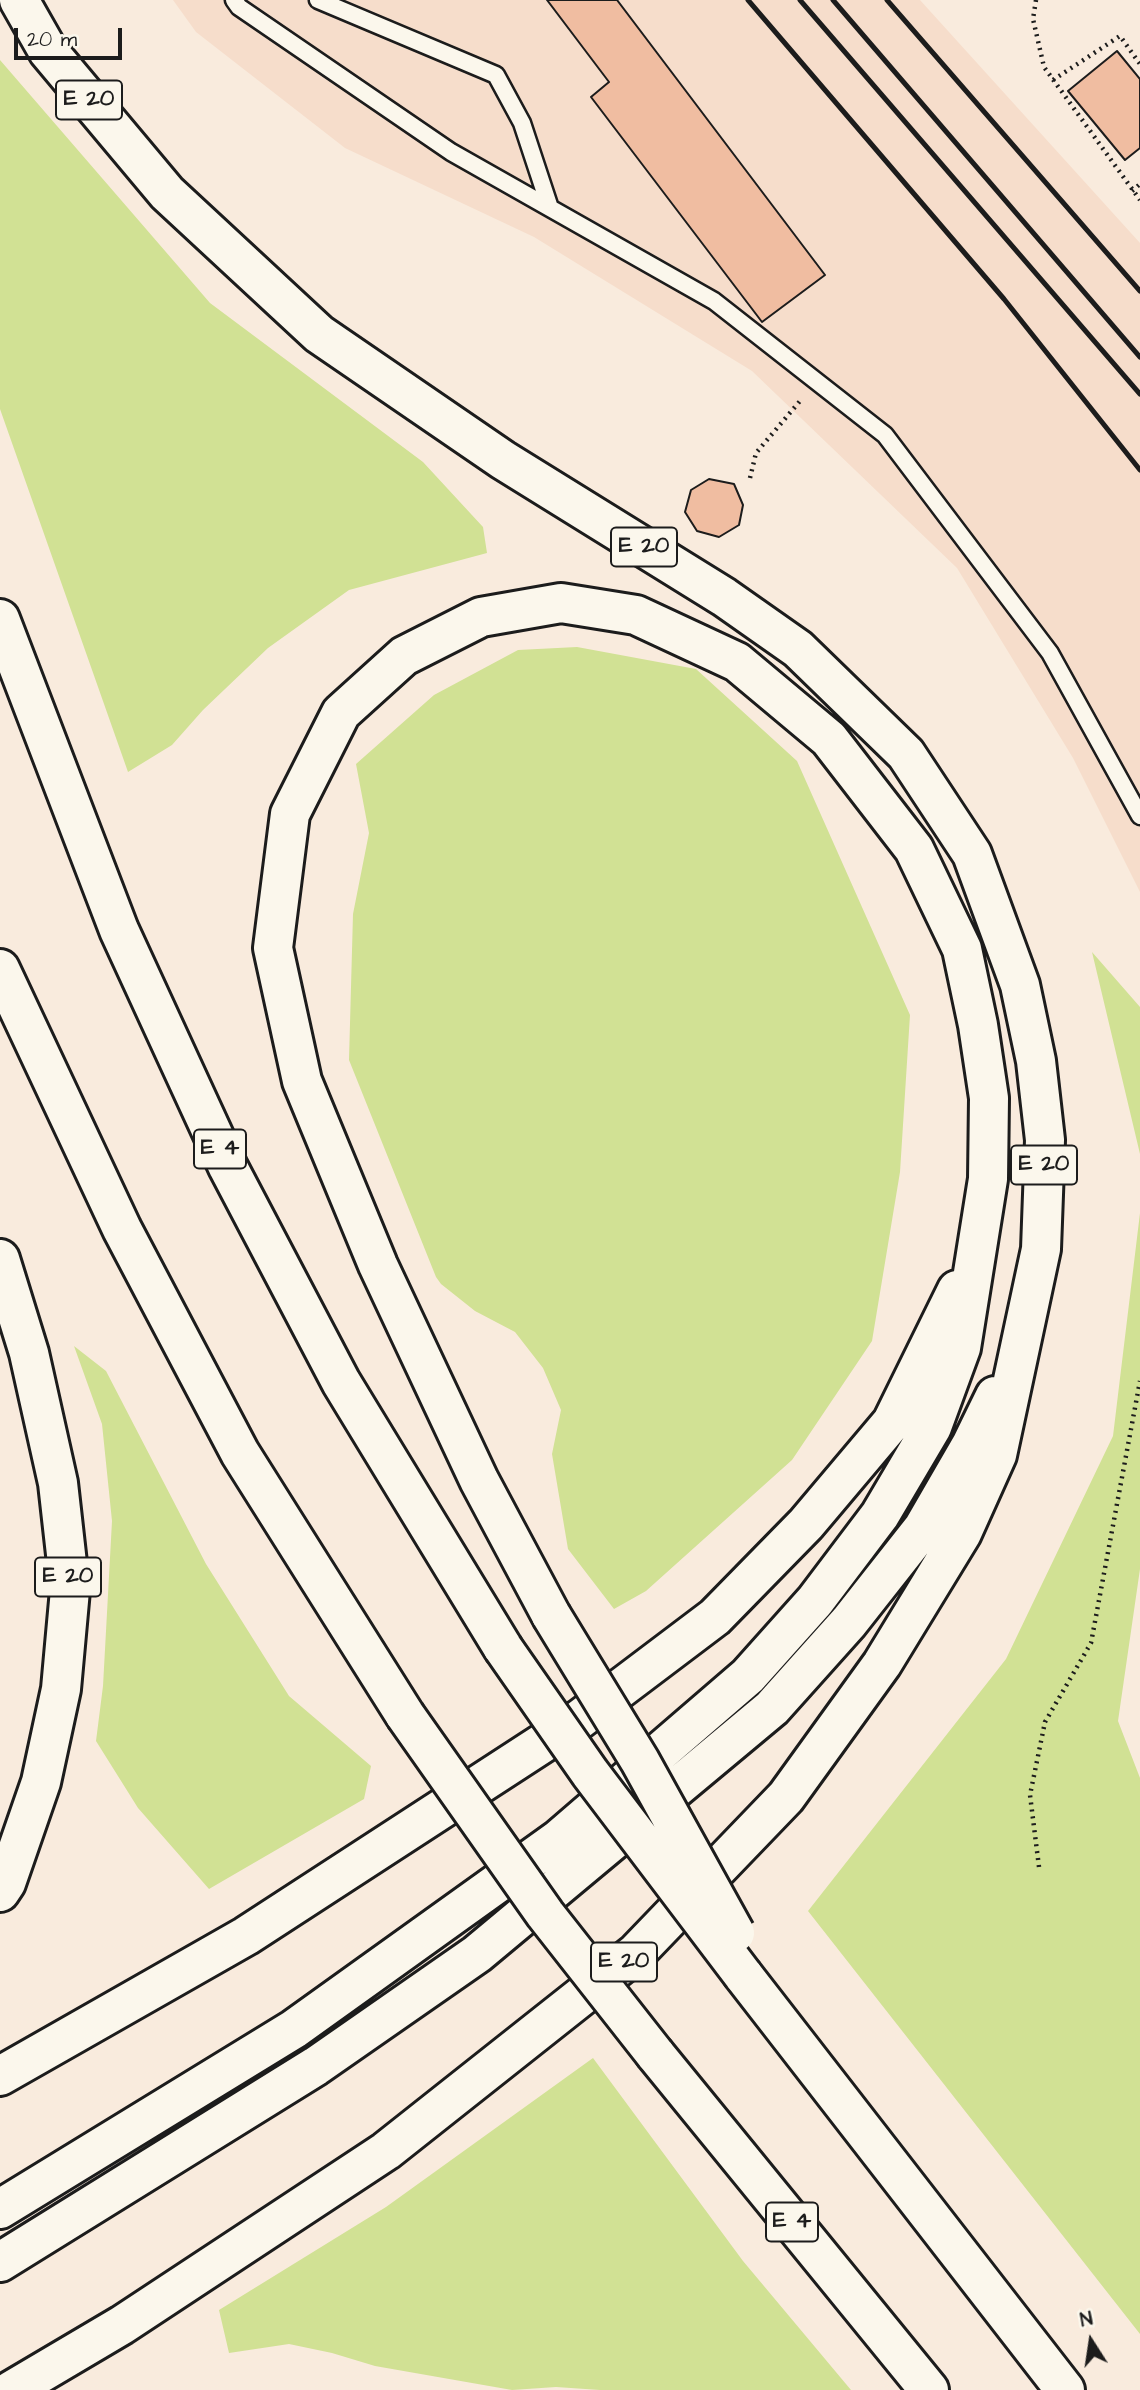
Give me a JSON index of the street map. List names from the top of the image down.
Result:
{
  "streets": {
    "highway": ["E 20", "E 4"]
  },
  "scale_bar": "20 m",
  "north": "top"
}
